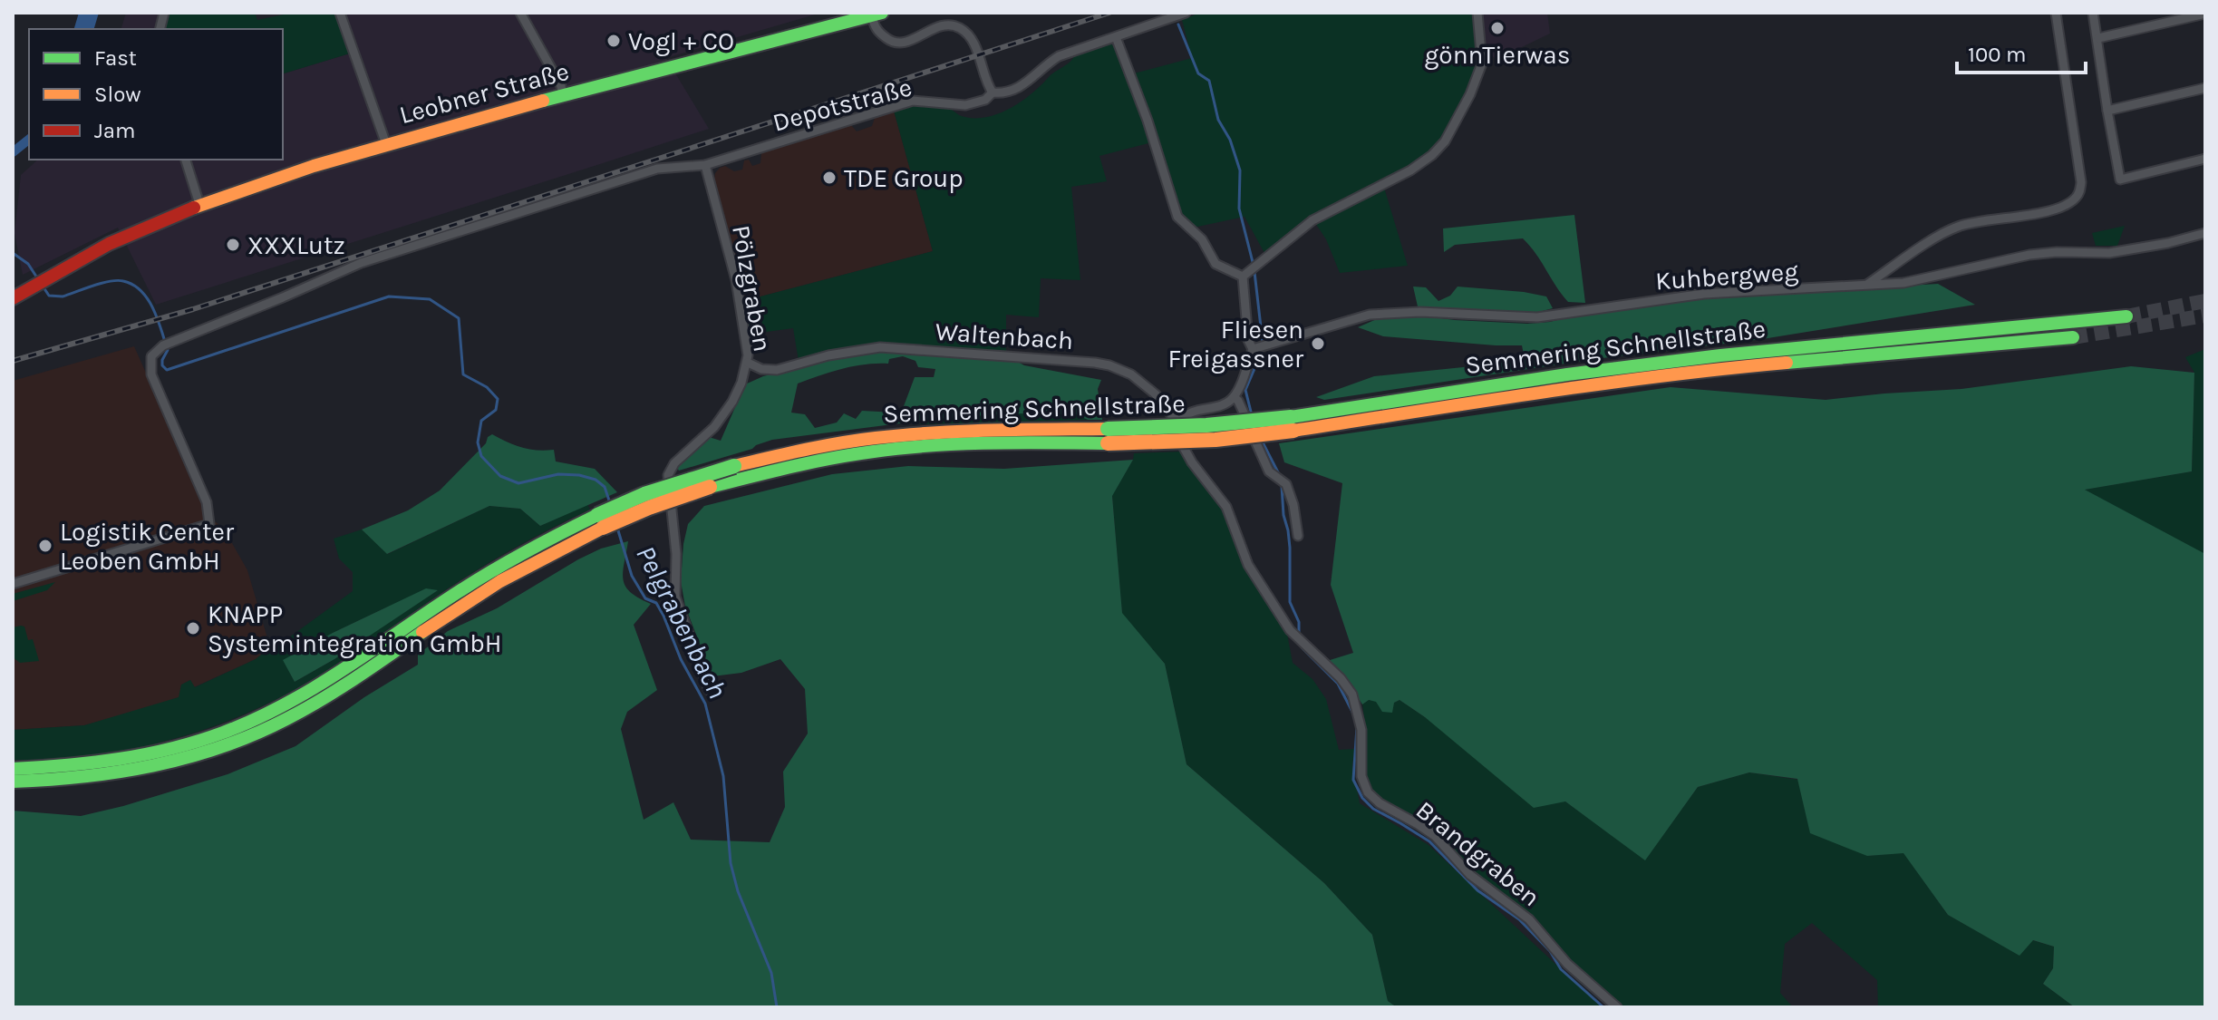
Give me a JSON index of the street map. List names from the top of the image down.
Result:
{
  "streets": {
    "main road": ["Leobner Straße", "Semmering Schnellstraße"],
    "street": [
      "Depotstraße",
      "Kuhbergweg",
      "Pölzgraben",
      "Waltenbach",
      "Brandgraben"
    ]
  },
  "crossings": [
    ["Depotstraße", "Pölzgraben"],
    ["Pölzgraben", "Waltenbach"],
    ["Waltenbach", "Brandgraben"]
  ],
  "water": ["Pelgrabenbach"],
  "places": [
    "gönnTierwas",
    "Vogl + CO",
    "TDE Group",
    "XXXLutz",
    "Fliesen Freigassner",
    "Logistik Center Leoben GmbH",
    "KNAPP Systemintegration GmbH"
  ],
  "legend": ["Fast", "Slow", "Jam"],
  "scale_bar": "100 m"
}
